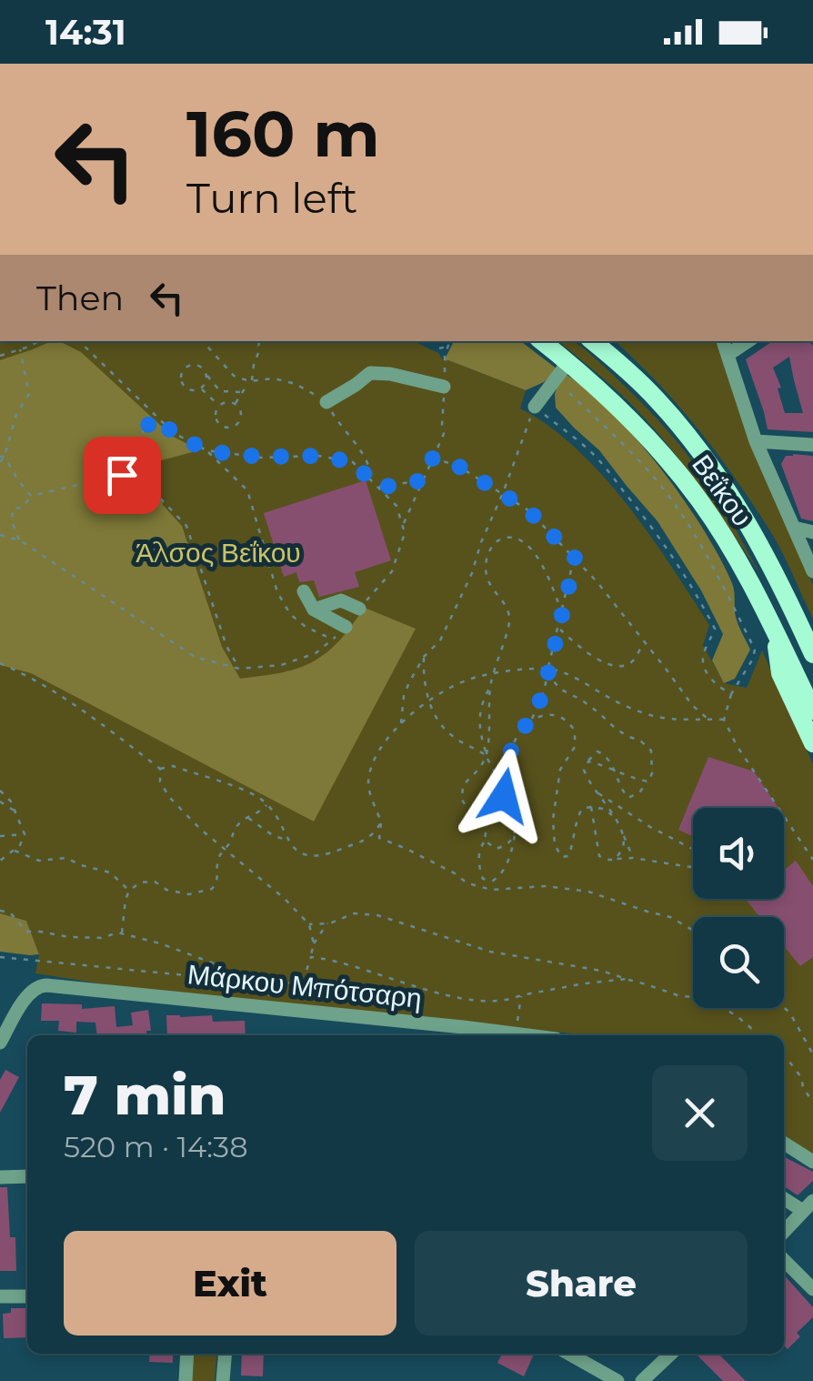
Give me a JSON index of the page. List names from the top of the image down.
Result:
{
  "streets": {
    "main road": ["Βεΐκου"],
    "street": ["Μάρκου Μπότσαρη"]
  },
  "parks": ["Άλσος Βεΐκου"],
  "page": {
    "status": "14:31",
    "turn": ["160 m", "Turn left"],
    "then": "Then",
    "heading": ["7 min", "520 m · 14:38"],
    "buttons": ["Exit", "Share"]
  }
}
